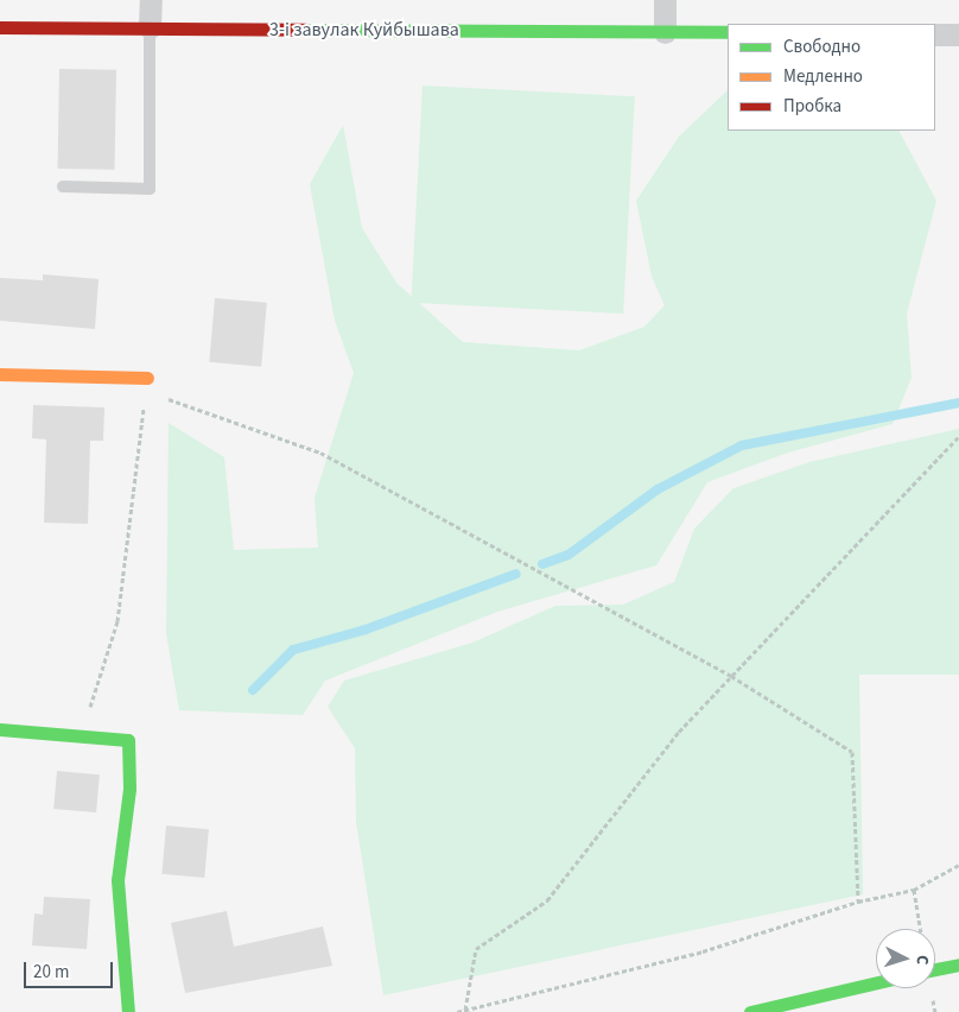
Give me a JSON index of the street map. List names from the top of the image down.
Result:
{
  "streets": {
    "street": ["3-і завулак Куйбышава"]
  },
  "legend": ["Свободно", "Медленно", "Пробка"],
  "scale_bar": "20 m",
  "north": "right"
}
